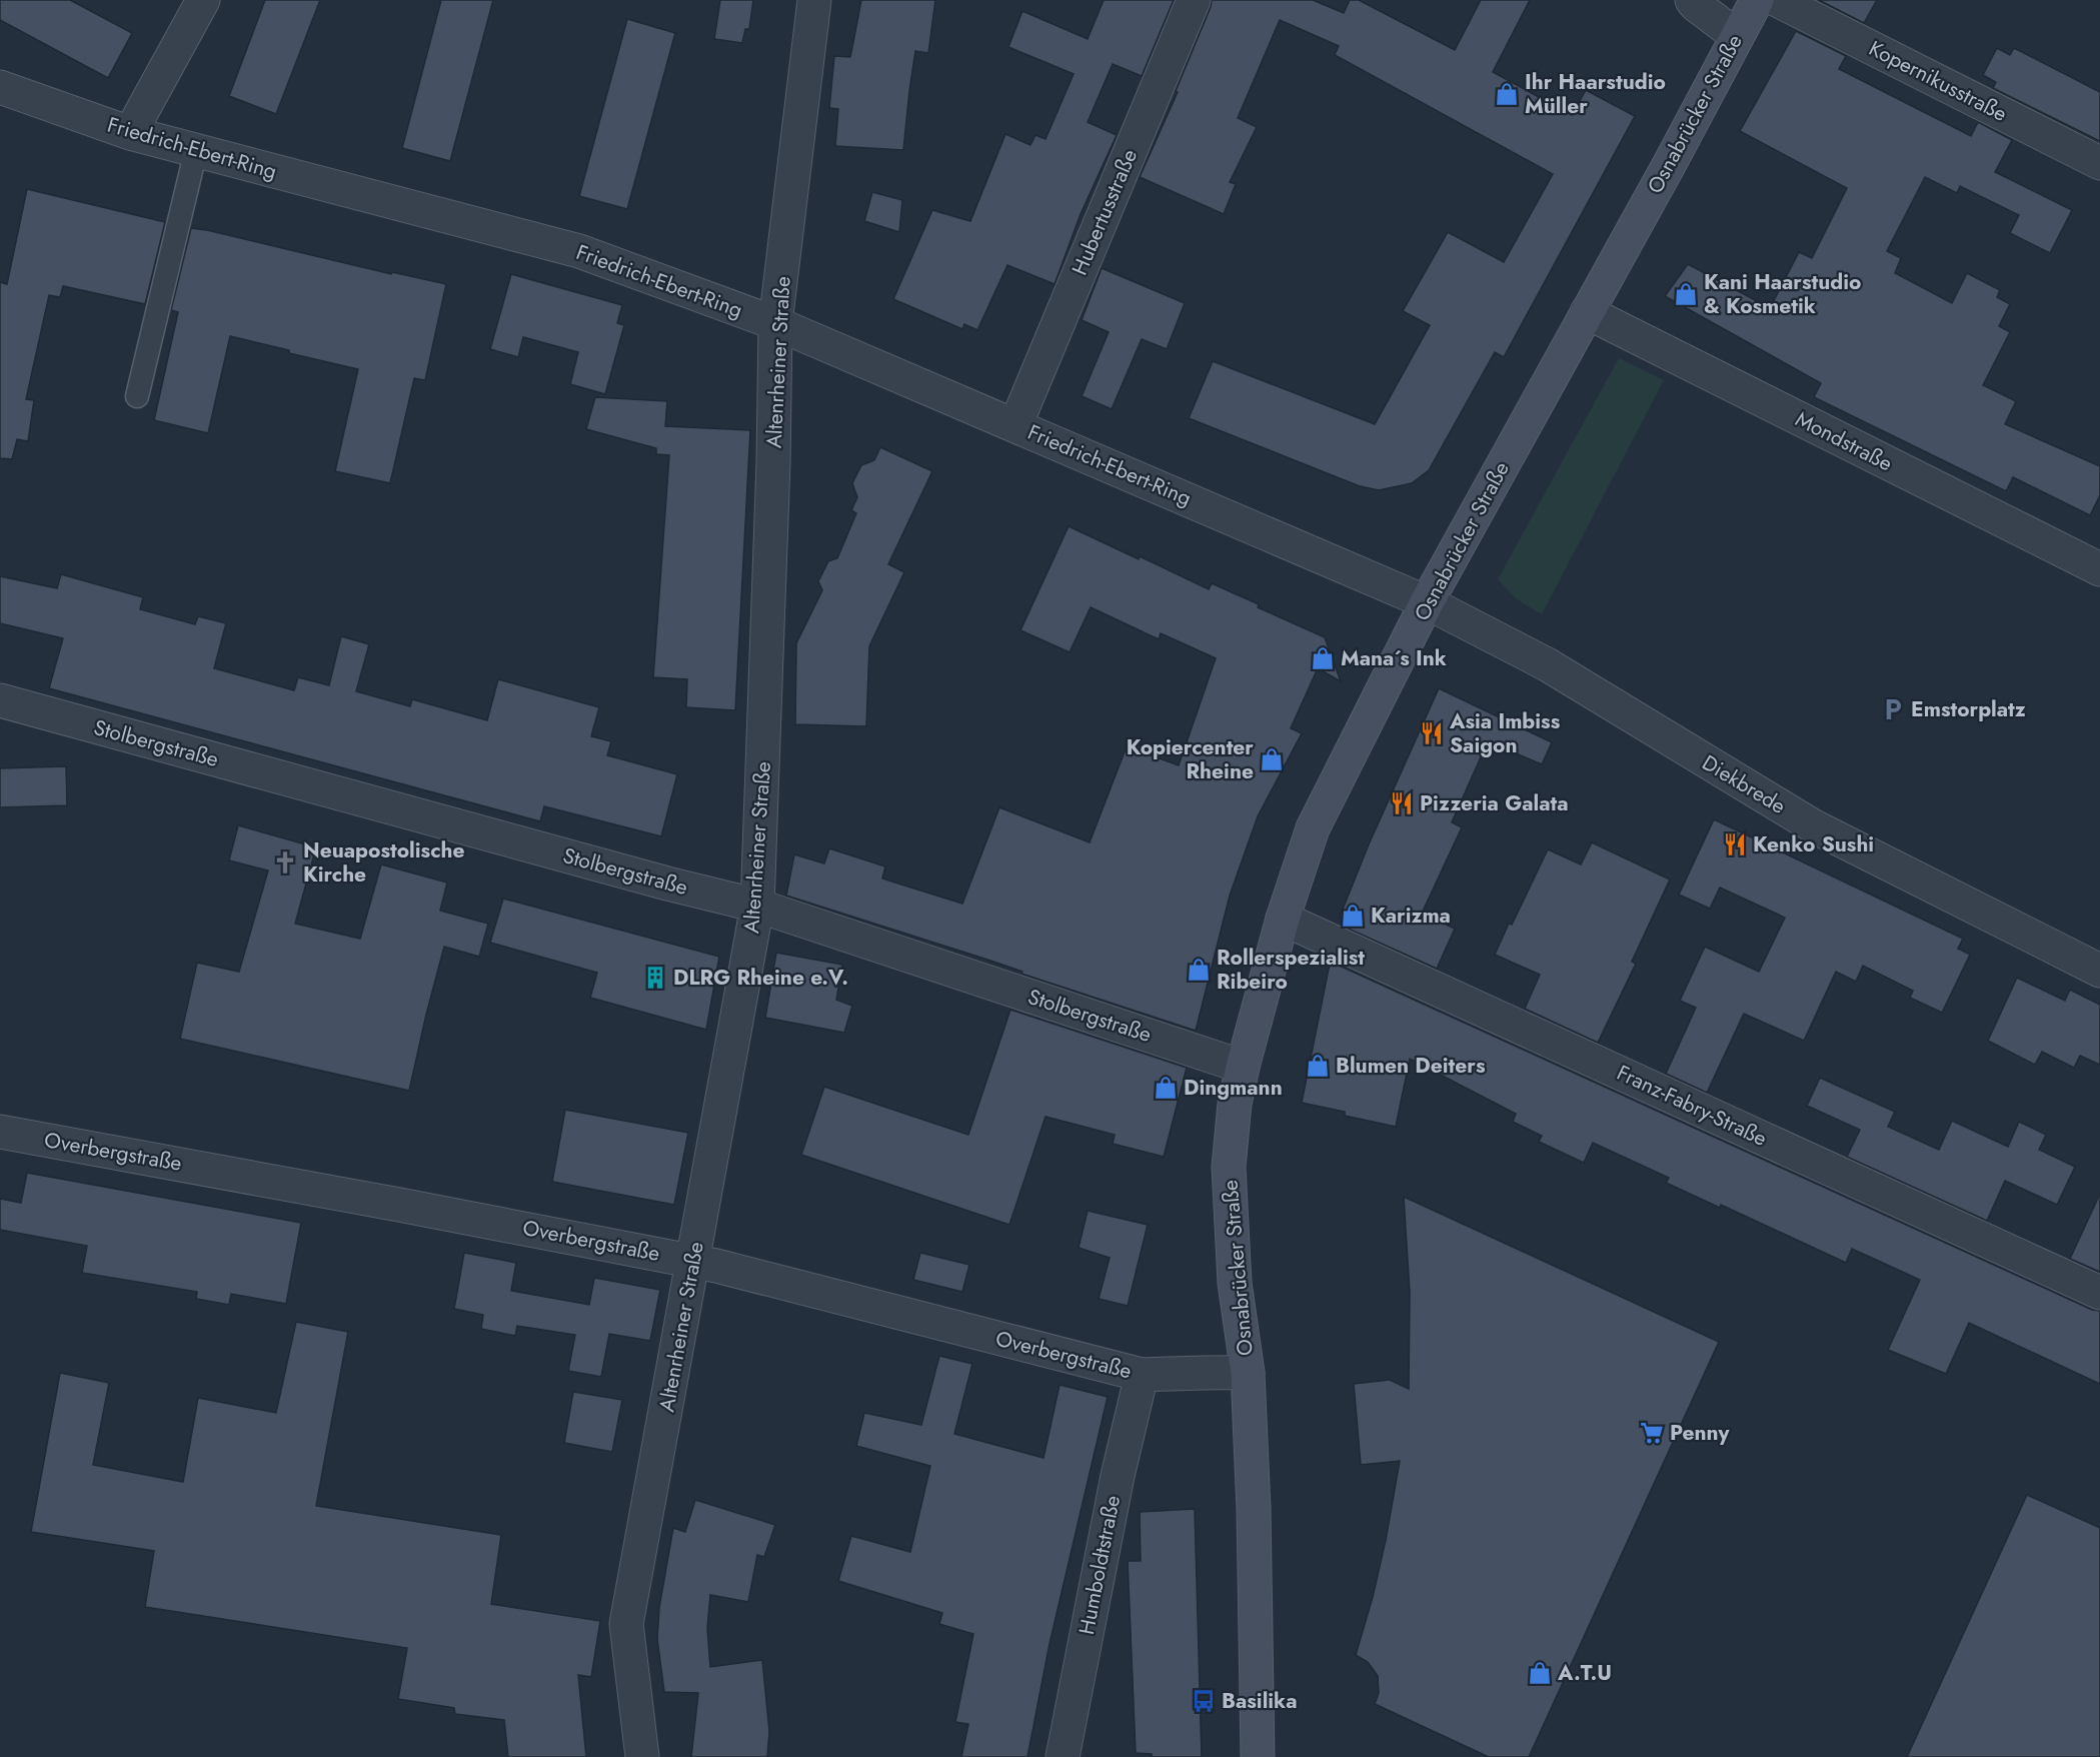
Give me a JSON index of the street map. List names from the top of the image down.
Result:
{
  "streets": {
    "main road": ["Osnabrücker Straße"],
    "street": [
      "Kopernikusstraße",
      "Friedrich-Ebert-Ring",
      "Hubertusstraße",
      "Altenrheiner Straße",
      "Mondstraße",
      "Stolbergstraße",
      "Diekbrede",
      "Franz-Fabry-Straße",
      "Overbergstraße",
      "Humboldtstraße"
    ]
  },
  "crossings": [
    ["Osnabrücker Straße", "Friedrich-Ebert-Ring"],
    ["Osnabrücker Straße", "Mondstraße"],
    ["Osnabrücker Straße", "Stolbergstraße"],
    ["Osnabrücker Straße", "Diekbrede"],
    ["Osnabrücker Straße", "Franz-Fabry-Straße"],
    ["Osnabrücker Straße", "Overbergstraße"],
    ["Friedrich-Ebert-Ring", "Hubertusstraße"],
    ["Friedrich-Ebert-Ring", "Altenrheiner Straße"],
    ["Friedrich-Ebert-Ring", "Diekbrede"],
    ["Altenrheiner Straße", "Stolbergstraße"],
    ["Altenrheiner Straße", "Overbergstraße"],
    ["Overbergstraße", "Humboldtstraße"]
  ],
  "places": {
    "shop": [
      "Ihr Haarstudio Müller",
      "Kani Haarstudio & Kosmetik",
      "Mana´s Ink",
      "Kopiercenter Rheine",
      "Karizma",
      "Rollerspezialist Ribeiro",
      "Blumen Deiters",
      "Dingmann",
      "A.T.U"
    ],
    "parking": ["Emstorplatz"],
    "restaurant": ["Asia Imbiss Saigon", "Pizzeria Galata", "Kenko Sushi"],
    "church": ["Neuapostolische Kirche"],
    "building": ["DLRG Rheine e.V."],
    "supermarket": ["Penny"],
    "bus stop": ["Basilika"]
  }
}
